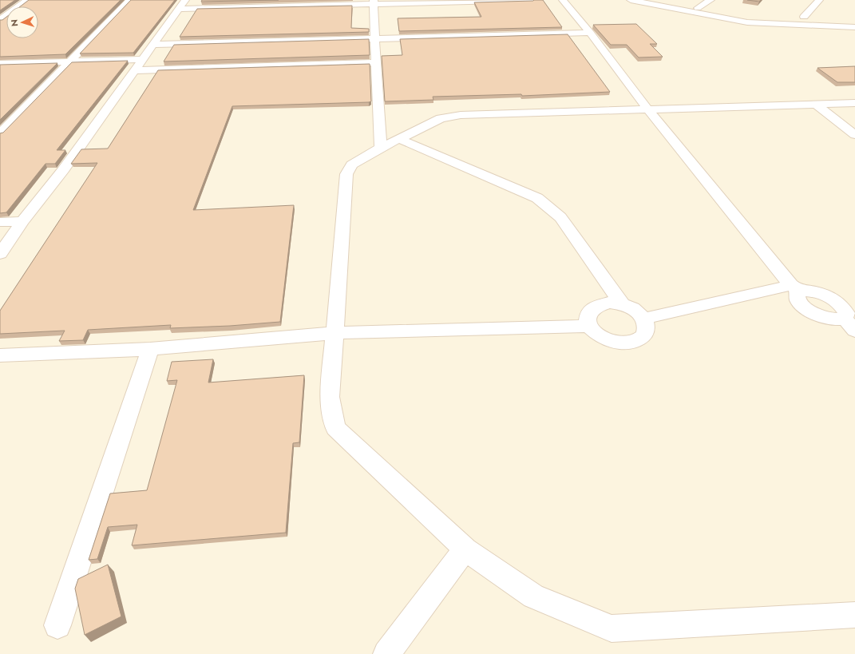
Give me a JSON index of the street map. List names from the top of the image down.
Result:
{
  "north": "left"
}
